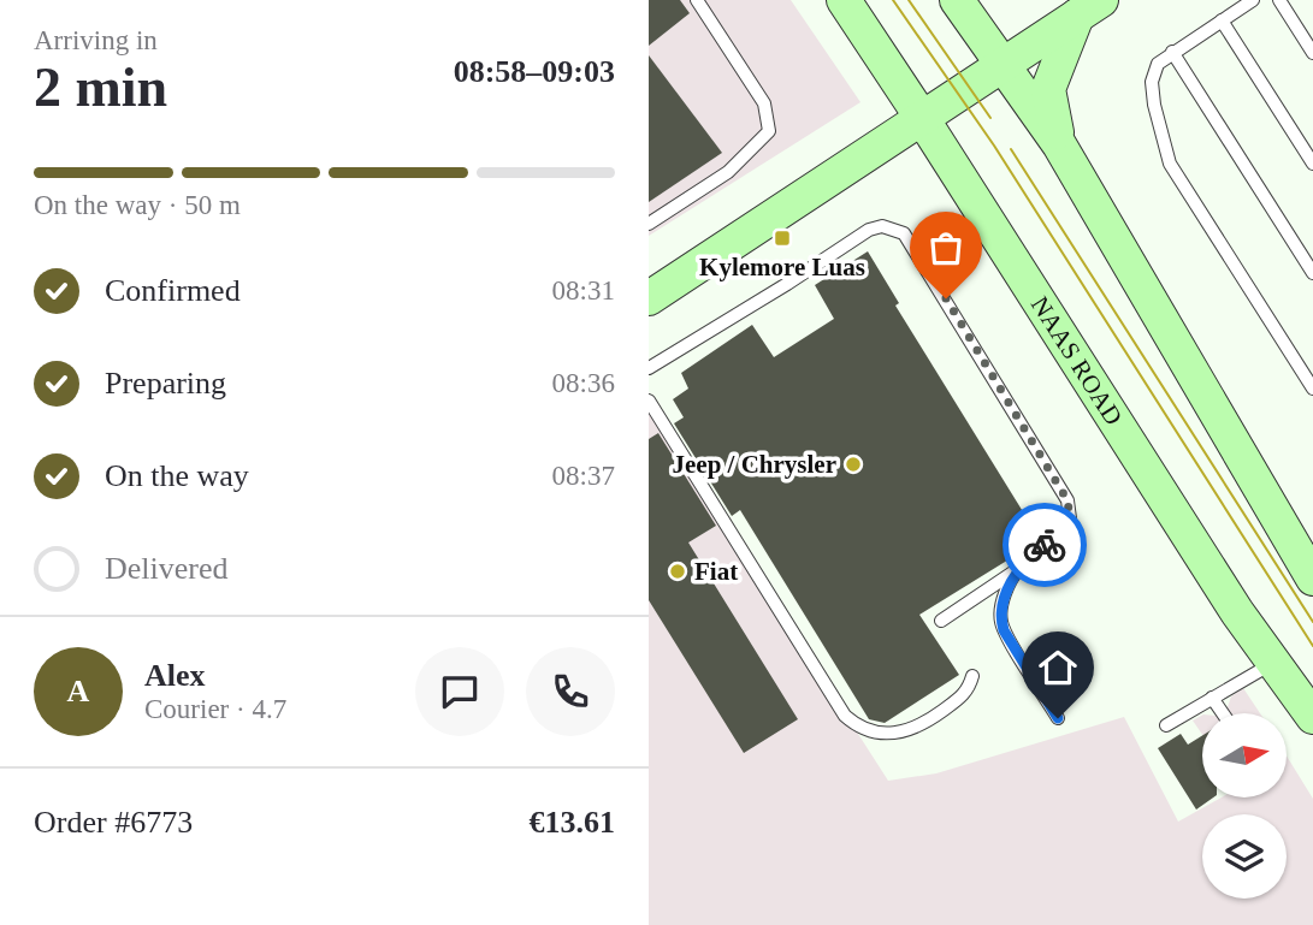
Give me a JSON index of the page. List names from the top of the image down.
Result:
{
  "streets": {
    "main road": ["NAAS ROAD"]
  },
  "places": {
    "transit": ["Kylemore Luas"],
    "other": ["Jeep / Chrysler", "Fiat"]
  },
  "north": "right",
  "page": {
    "heading": ["2 min", "Arriving in", "08:58–09:03"],
    "panel": [
      "Alex",
      "Courier · 4.7",
      "Order #6773",
      "€13.61"
    ],
    "bar": "On the way · 50 m",
    "list": [
      ["Confirmed", "08:31"],
      ["Preparing", "08:36"],
      ["On the way", "08:37"],
      "Delivered"
    ],
    "round": "A"
  }
}
